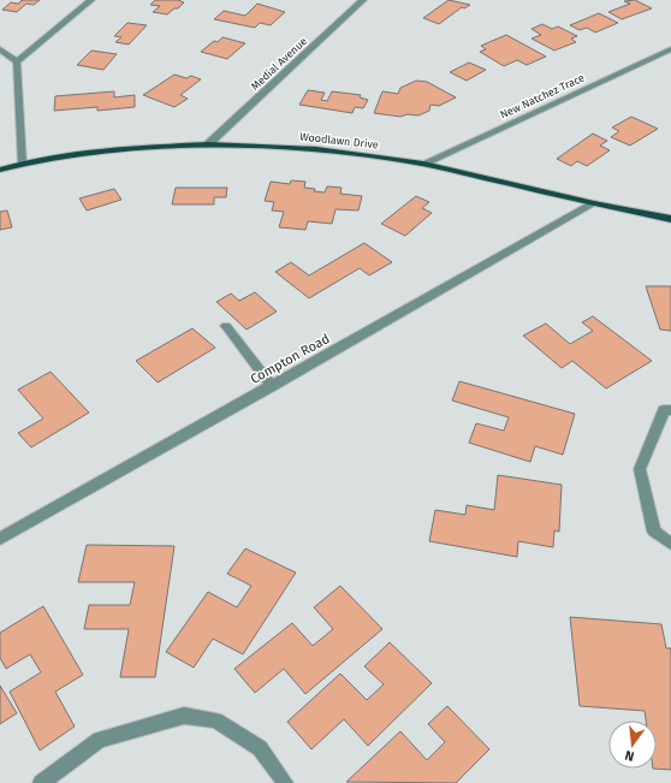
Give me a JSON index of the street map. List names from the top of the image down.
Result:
{
  "streets": {
    "main road": ["Woodlawn Drive"],
    "street": ["Medial Avenue", "New Natchez Trace", "Compton Road"]
  },
  "crossings": [
    ["Medial Avenue", "Woodlawn Drive"],
    ["New Natchez Trace", "Woodlawn Drive"],
    ["Woodlawn Drive", "Compton Road"]
  ],
  "north": "bottom"
}
